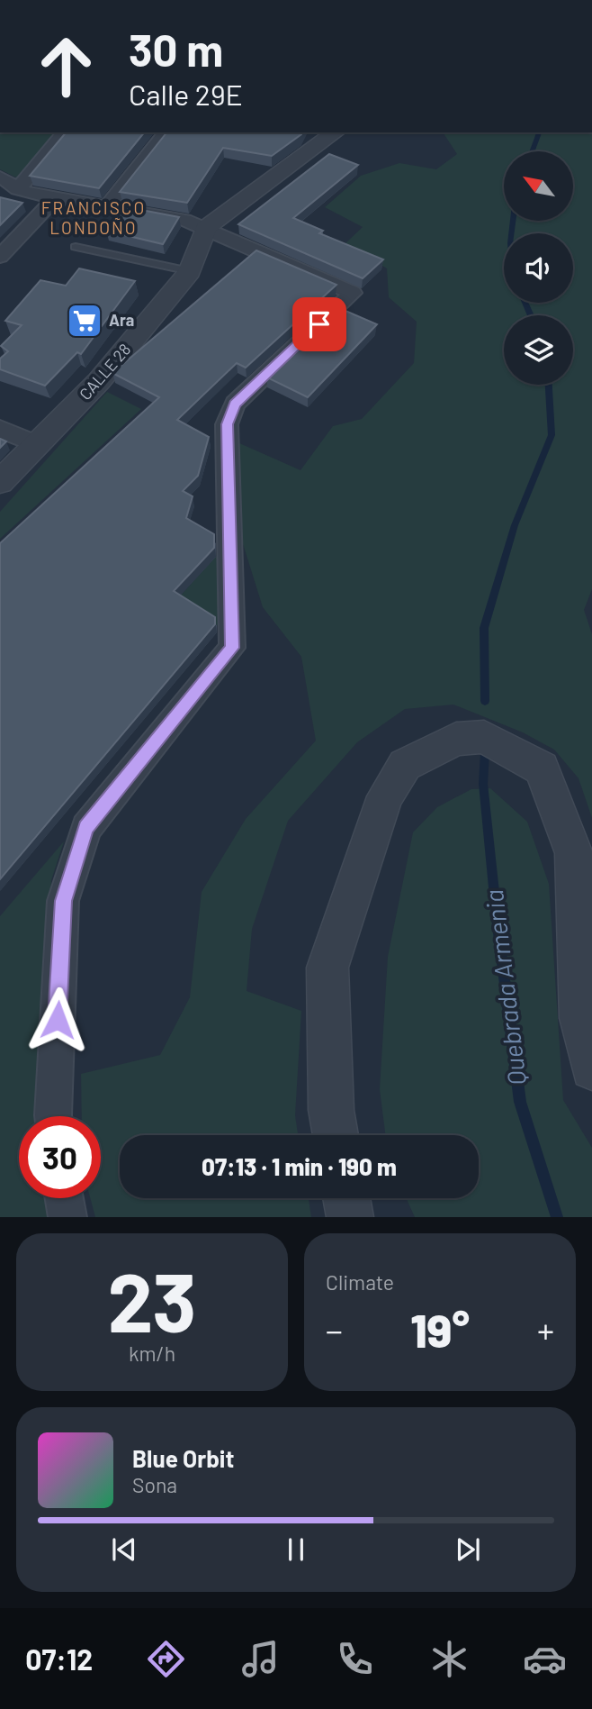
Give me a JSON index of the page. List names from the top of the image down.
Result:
{
  "streets": {
    "street": ["CALLE 28"]
  },
  "districts": ["FRANCISCO LONDOÑO"],
  "water": ["Quebrada Armenia"],
  "places": {
    "supermarket": ["Ara"]
  },
  "north": "top left",
  "page": {
    "turn": ["30 m", "Calle 29E"],
    "limit": "30",
    "trip": "07:13 · 1 min · 190 m",
    "tile": [
      ["23", "km/h"],
      "Climate"
    ],
    "heat": ["−", "19°", "+"],
    "song": ["Blue Orbit", "Sona"],
    "tabs": "07:12"
  }
}
